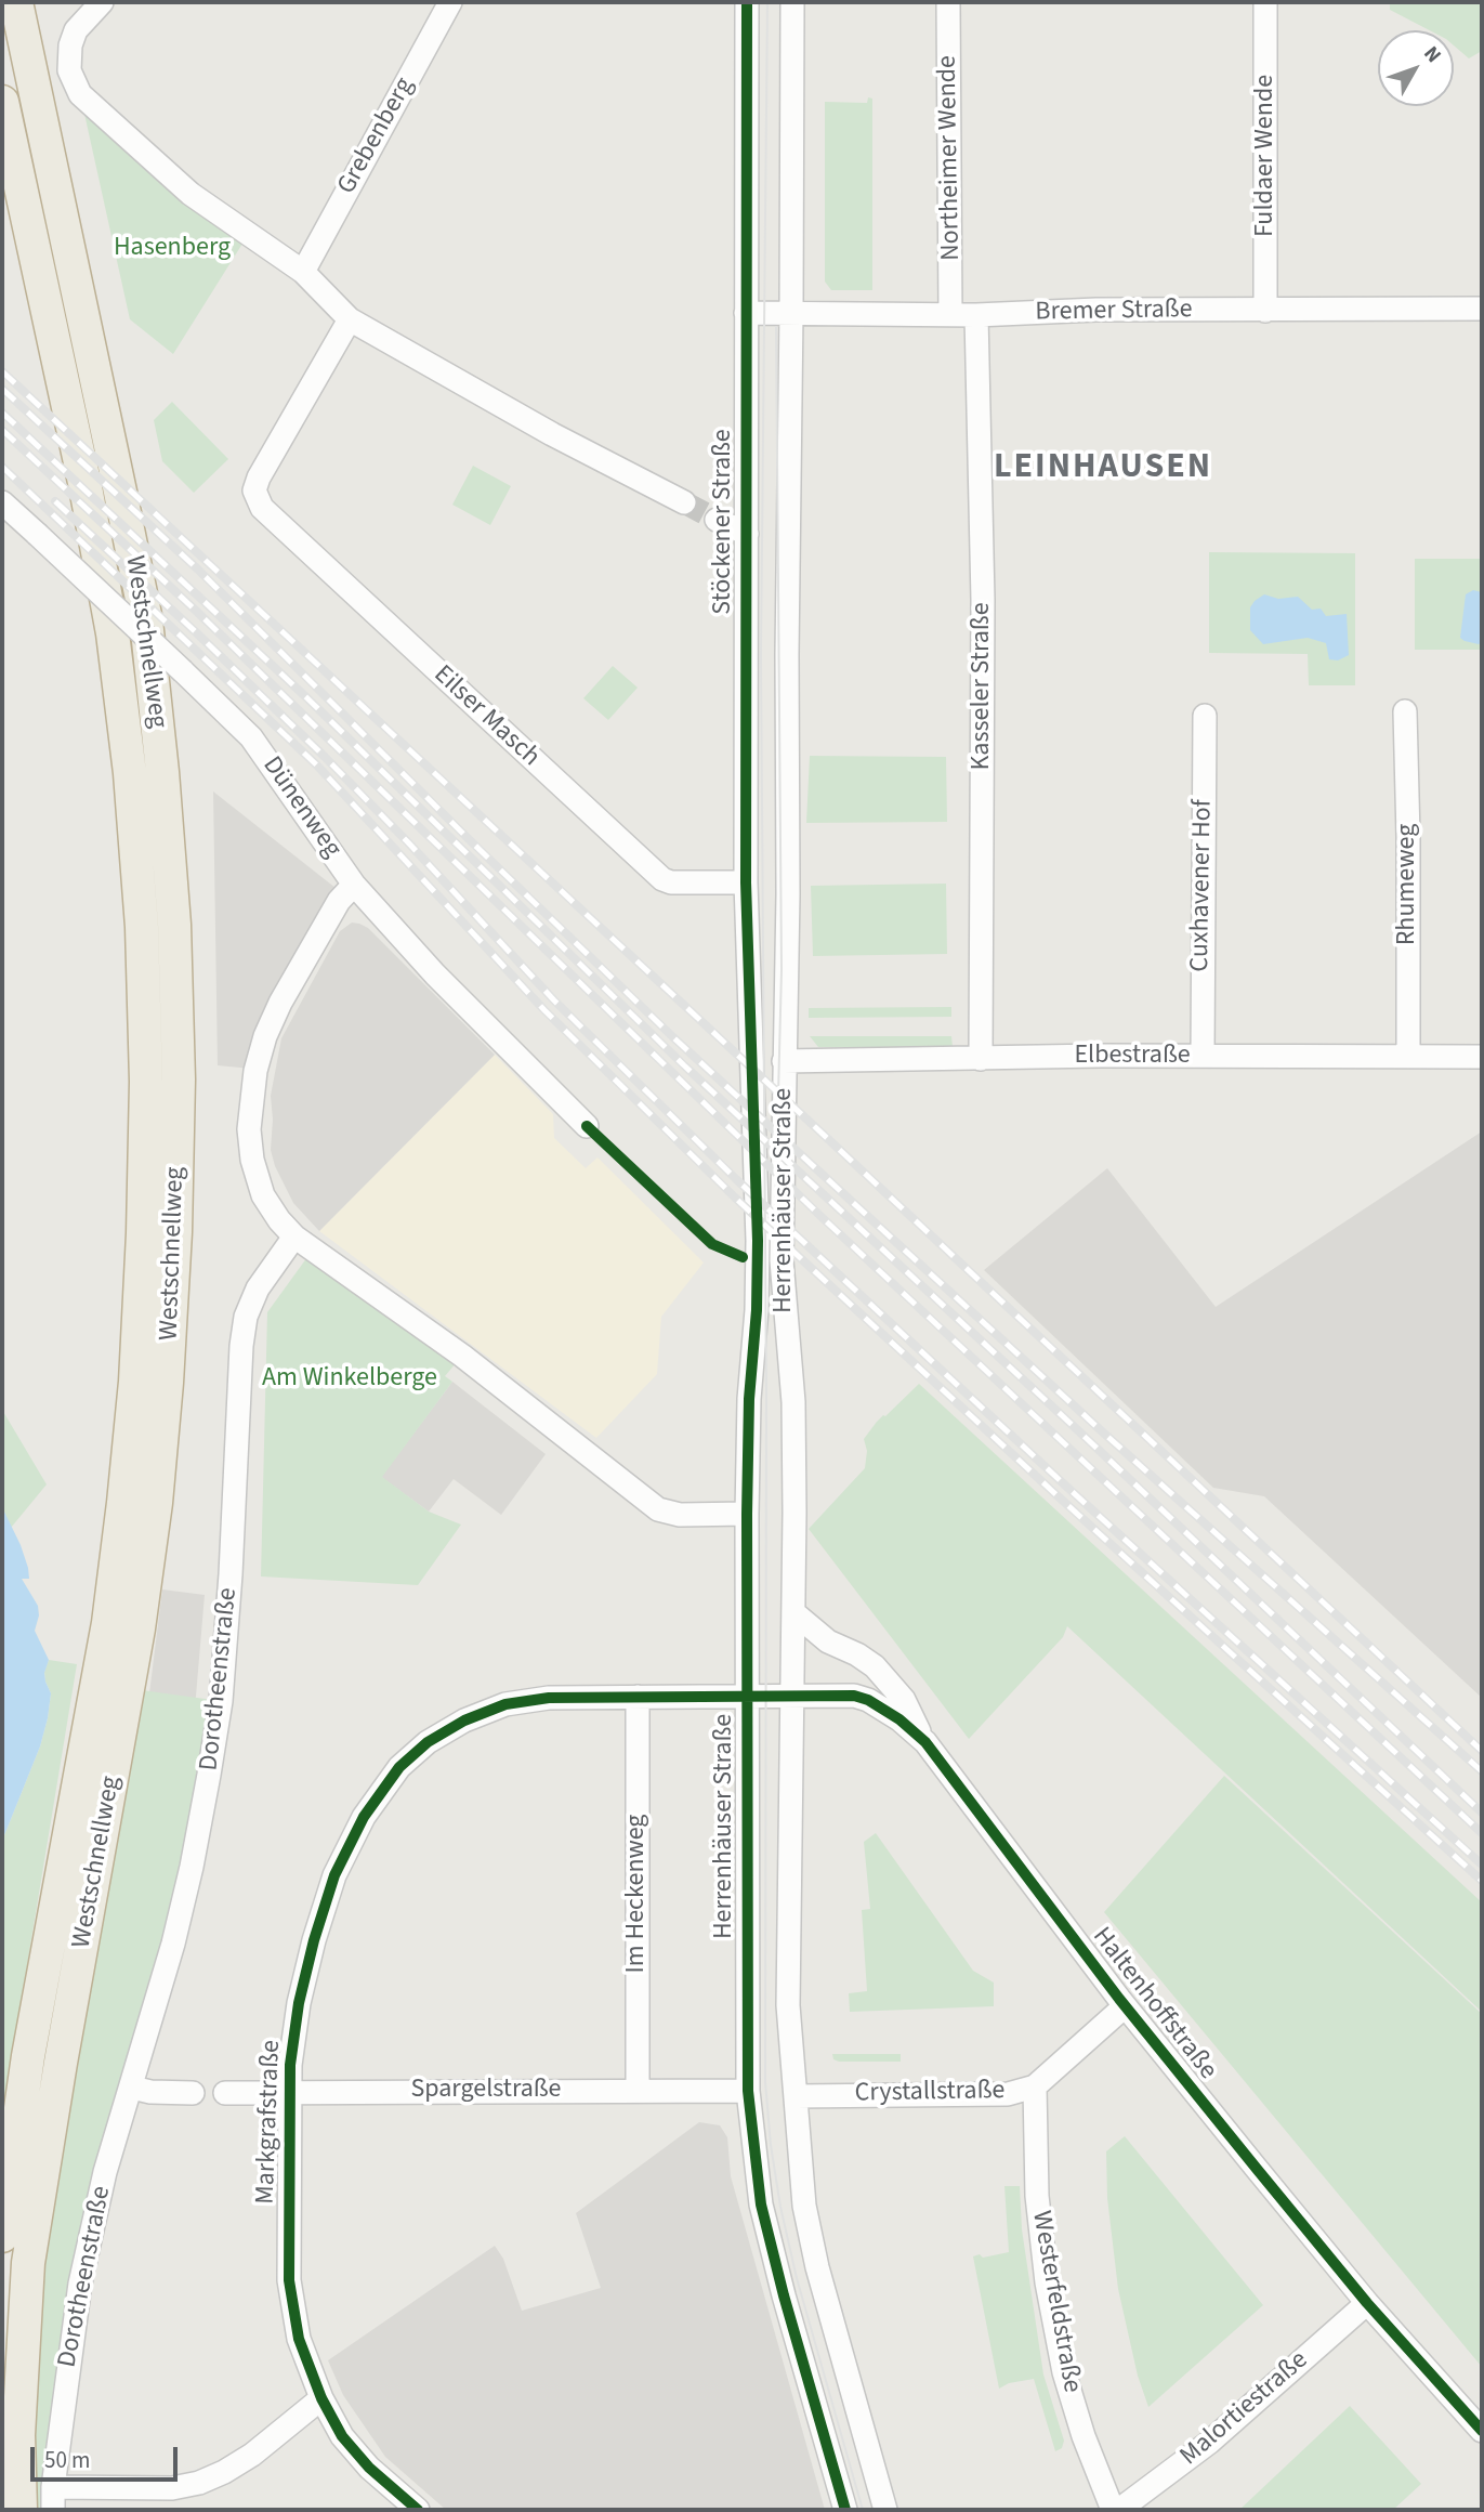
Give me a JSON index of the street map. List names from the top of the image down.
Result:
{
  "streets": {
    "highway": ["Westschnellweg"],
    "street": [
      "Grebenberg",
      "Fuldaer Wende",
      "Northeimer Wende",
      "Bremer Straße",
      "Stöckener Straße",
      "Kasseler Straße",
      "Eilser Masch",
      "Dünenweg",
      "Rhumeweg",
      "Cuxhavener Hof",
      "Elbestraße",
      "Herrenhäuser Straße",
      "Dorotheenstraße",
      "Im Heckenweg",
      "Haltenhoffstraße",
      "Spargelstraße",
      "Crystallstraße",
      "Markgrafstraße",
      "Westerfeldstraße",
      "Malortiestraße"
    ]
  },
  "crossings": [
    ["Fuldaer Wende", "Bremer Straße"],
    ["Northeimer Wende", "Bremer Straße"],
    ["Bremer Straße", "Stöckener Straße"],
    ["Bremer Straße", "Kasseler Straße"],
    ["Stöckener Straße", "Eilser Masch"],
    ["Stöckener Straße", "Herrenhäuser Straße"],
    ["Kasseler Straße", "Elbestraße"],
    ["Rhumeweg", "Elbestraße"],
    ["Cuxhavener Hof", "Elbestraße"],
    ["Elbestraße", "Herrenhäuser Straße"],
    ["Herrenhäuser Straße", "Haltenhoffstraße"],
    ["Herrenhäuser Straße", "Spargelstraße"],
    ["Herrenhäuser Straße", "Crystallstraße"],
    ["Herrenhäuser Straße", "Markgrafstraße"],
    ["Im Heckenweg", "Spargelstraße"],
    ["Im Heckenweg", "Markgrafstraße"],
    ["Haltenhoffstraße", "Crystallstraße"],
    ["Haltenhoffstraße", "Markgrafstraße"],
    ["Haltenhoffstraße", "Malortiestraße"],
    ["Spargelstraße", "Markgrafstraße"],
    ["Crystallstraße", "Westerfeldstraße"]
  ],
  "districts": ["LEINHAUSEN"],
  "parks": ["Hasenberg", "Am Winkelberge"],
  "scale_bar": "50 m",
  "north": "top right"
}
